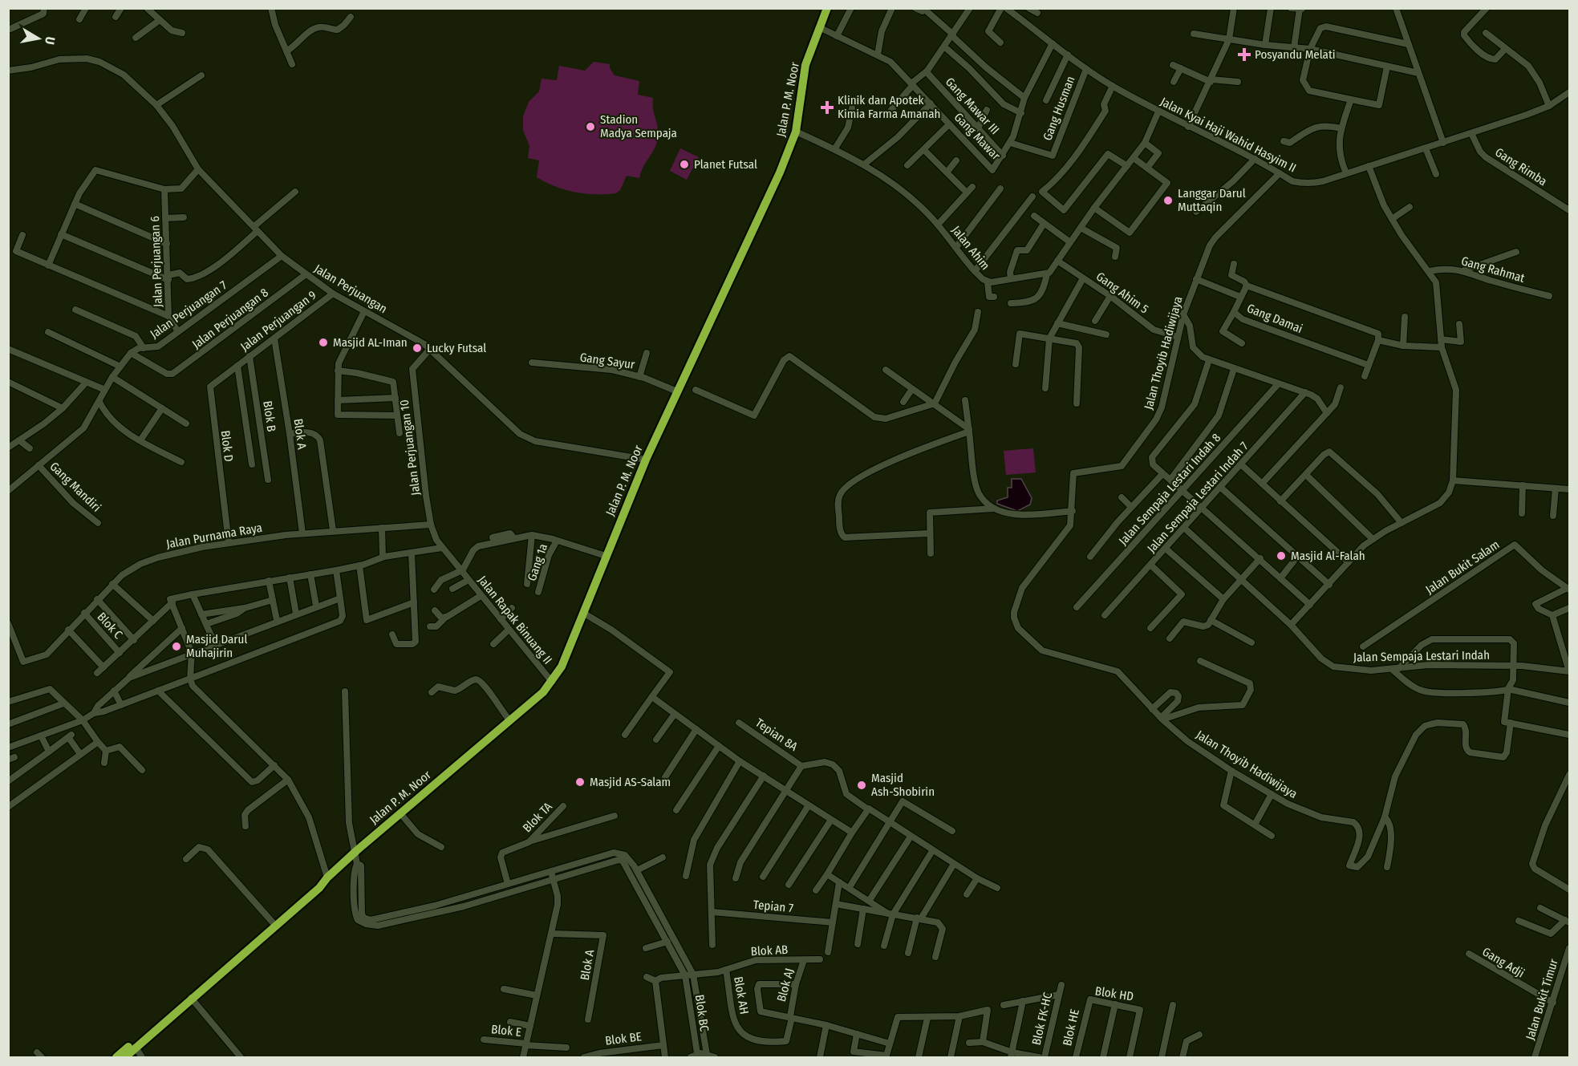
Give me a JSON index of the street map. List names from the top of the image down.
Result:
{
  "streets": {
    "highway": ["Jalan P. M. Noor"],
    "street": [
      "Gang Mawar III",
      "Gang Husman",
      "Jalan Kyai Haji Wahid Hasyim II",
      "Gang Mawar",
      "Gang Rimba",
      "Jalan Ahim",
      "Jalan Perjuangan 6",
      "Gang Rahmat",
      "Jalan Perjuangan",
      "Gang Ahim 5",
      "Jalan Perjuangan 7",
      "Jalan Perjuangan 8",
      "Gang Damai",
      "Jalan Perjuangan 9",
      "Jalan Thoyib Hadiwijaya",
      "Gang Sayur",
      "Blok B",
      "Blok A",
      "Blok D",
      "Jalan Perjuangan 10",
      "Gang Mandiri",
      "Jalan Sempaja Lestari Indah 8",
      "Jalan Sempaja Lestari Indah 7",
      "Jalan Purnama Raya",
      "Gang 1a",
      "Jalan Bukit Salam",
      "Jalan Rapak Binuang II",
      "Blok C",
      "Jalan Sempaja Lestari Indah",
      "Tepian 8A",
      "Blok TA",
      "Tepian 7",
      "Blok AB",
      "Gang Adji",
      "Blok AJ",
      "Blok HD",
      "Blok AH",
      "Jalan Bukit Timur",
      "Blok BC",
      "Blok FK-HC",
      "Blok HE",
      "Blok E",
      "Blok BE"
    ]
  },
  "crossings": [
    ["Jalan P. M. Noor", "Gang Mawar"],
    ["Jalan P. M. Noor", "Jalan Ahim"],
    ["Jalan P. M. Noor", "Jalan Perjuangan"],
    ["Jalan P. M. Noor", "Gang Sayur"],
    ["Jalan P. M. Noor", "Jalan Rapak Binuang II"],
    ["Gang Mawar III", "Gang Mawar"],
    ["Gang Husman", "Jalan Kyai Haji Wahid Hasyim II"],
    ["Gang Husman", "Gang Mawar"],
    ["Jalan Kyai Haji Wahid Hasyim II", "Gang Mawar"],
    ["Jalan Kyai Haji Wahid Hasyim II", "Gang Rimba"],
    ["Jalan Kyai Haji Wahid Hasyim II", "Jalan Thoyib Hadiwijaya"],
    ["Jalan Perjuangan 6", "Jalan Perjuangan 7"],
    ["Jalan Perjuangan", "Jalan Perjuangan 7"],
    ["Jalan Perjuangan", "Jalan Perjuangan 8"],
    ["Jalan Perjuangan", "Jalan Perjuangan 9"],
    ["Jalan Perjuangan", "Jalan Perjuangan 10"],
    ["Gang Ahim 5", "Jalan Thoyib Hadiwijaya"],
    ["Jalan Perjuangan 7", "Jalan Perjuangan 8"],
    ["Jalan Perjuangan 9", "Blok B"],
    ["Jalan Perjuangan 9", "Blok A"],
    ["Jalan Perjuangan 9", "Blok D"],
    ["Blok A", "Jalan Purnama Raya"],
    ["Blok D", "Jalan Purnama Raya"],
    ["Jalan Perjuangan 10", "Jalan Purnama Raya"],
    ["Jalan Perjuangan 10", "Jalan Rapak Binuang II"],
    ["Jalan Sempaja Lestari Indah 7", "Jalan Sempaja Lestari Indah"],
    ["Jalan Purnama Raya", "Blok C"],
    ["Blok AB", "Blok AJ"],
    ["Blok AB", "Blok AH"],
    ["Blok AB", "Blok BC"],
    ["Gang Adji", "Jalan Bukit Timur"],
    ["Blok AJ", "Blok AH"],
    ["Blok HD", "Blok HE"]
  ],
  "places": {
    "health": ["Posyandu Melati", "Klinik dan Apotek Kimia Farma Amanah"],
    "other": [
      "Stadion Madya Sempaja",
      "Planet Futsal",
      "Langgar Darul Muttaqin",
      "Masjid AL-Iman",
      "Lucky Futsal",
      "Masjid Al-Falah",
      "Masjid Darul Muhajirin",
      "Masjid AS-Salam",
      "Masjid Ash-Shobirin"
    ]
  },
  "north": "right"
}
